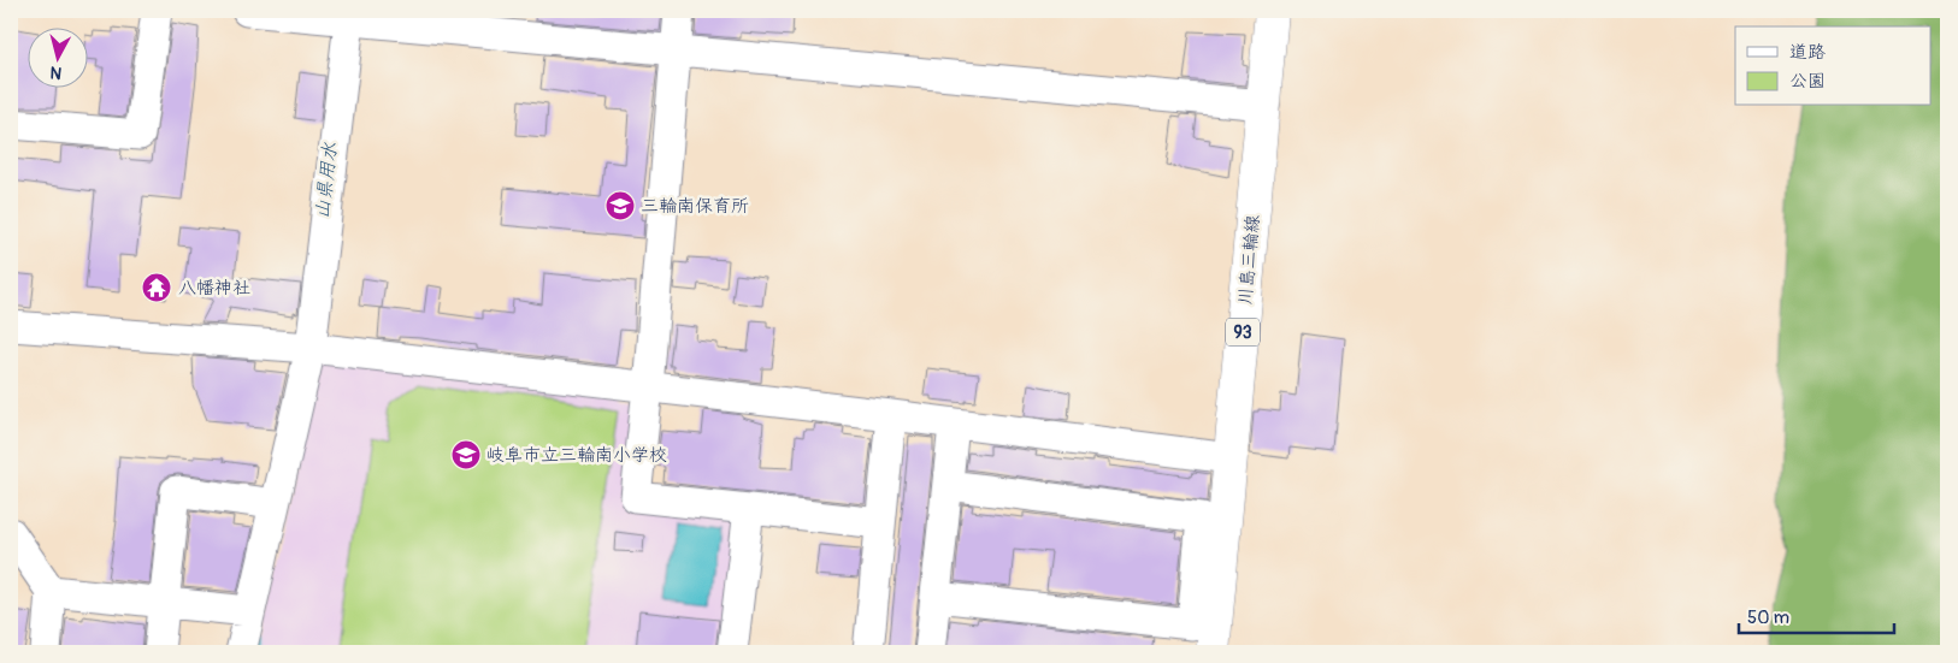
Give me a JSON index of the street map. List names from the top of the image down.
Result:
{
  "streets": {
    "main road": ["川島三輪線", "93"]
  },
  "water": ["山県用水"],
  "places": {
    "school or university": ["三輪南保育所", "岐阜市立三輪南小学校"],
    "temple": ["八幡神社"]
  },
  "legend": ["道路", "公園"],
  "scale_bar": "50 m",
  "north": "bottom"
}
